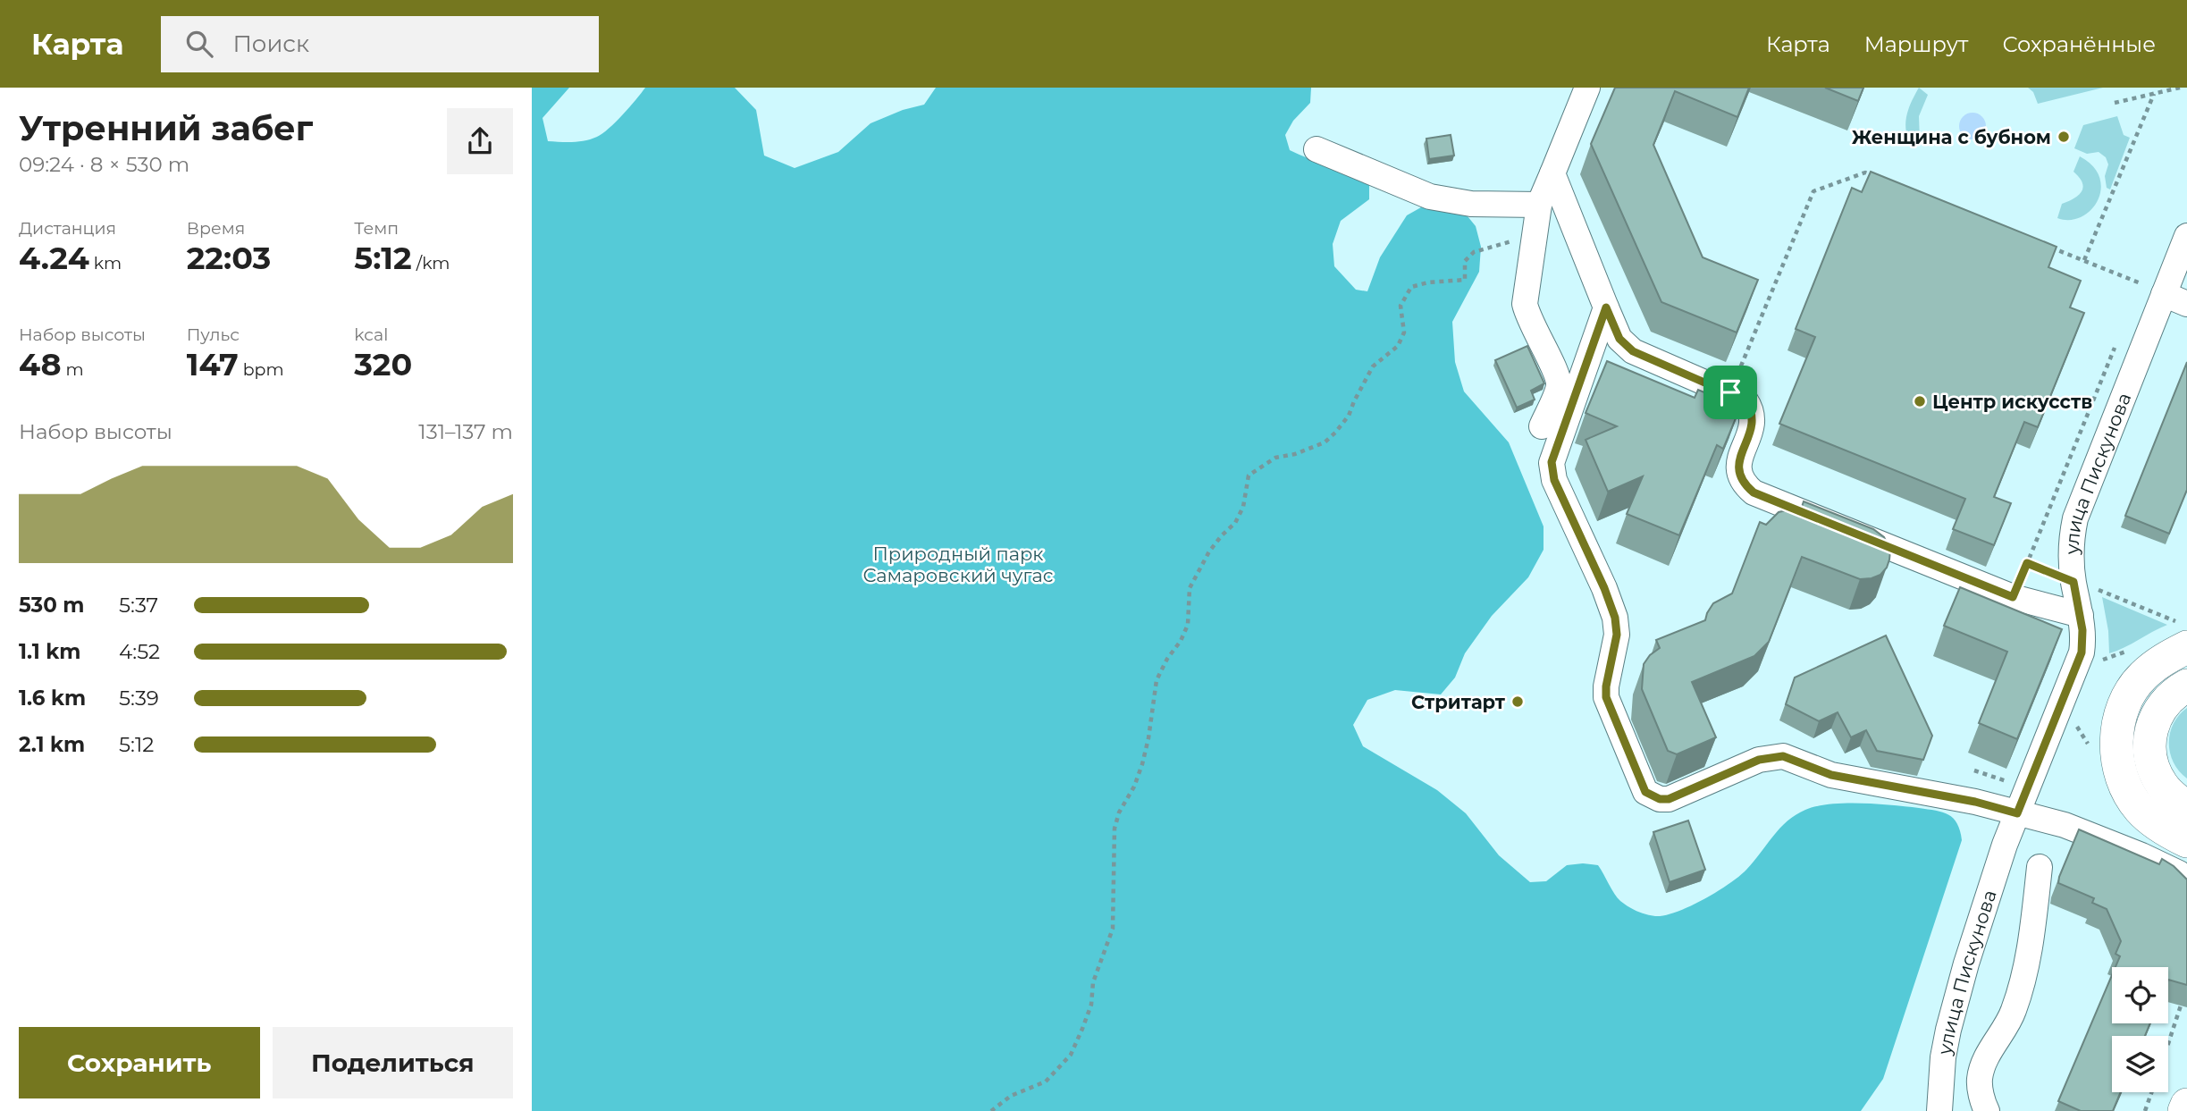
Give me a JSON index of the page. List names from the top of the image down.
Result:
{
  "streets": {
    "street": ["улица Пискунова"]
  },
  "parks": ["Природный парк Самаровский чугас"],
  "places": ["Женщина с бубном", "Центр искусств", "Стритарт"],
  "page": {
    "header": "Карта",
    "search": "Поиск",
    "nav": ["Карта", "Маршрут", "Сохранённые"],
    "heading": ["Утренний забег", "09:24 · 8 × 530 m"],
    "stats": [
      ["Дистанция", "4.24 km"],
      ["Время", "22:03"],
      ["Темп", "5:12 /km"],
      ["Набор высоты", "48 m"],
      ["Пульс", "147 bpm"],
      ["kcal", "320"]
    ],
    "chart": ["Набор высоты", "131–137 m"],
    "list": [
      {
        "name": "530 m",
        "note": "5:37"
      },
      {
        "name": "1.1 km",
        "note": "4:52"
      },
      {
        "name": "1.6 km",
        "note": "5:39"
      },
      {
        "name": "2.1 km",
        "note": "5:12"
      }
    ],
    "buttons": ["Сохранить", "Поделиться"]
  }
}
